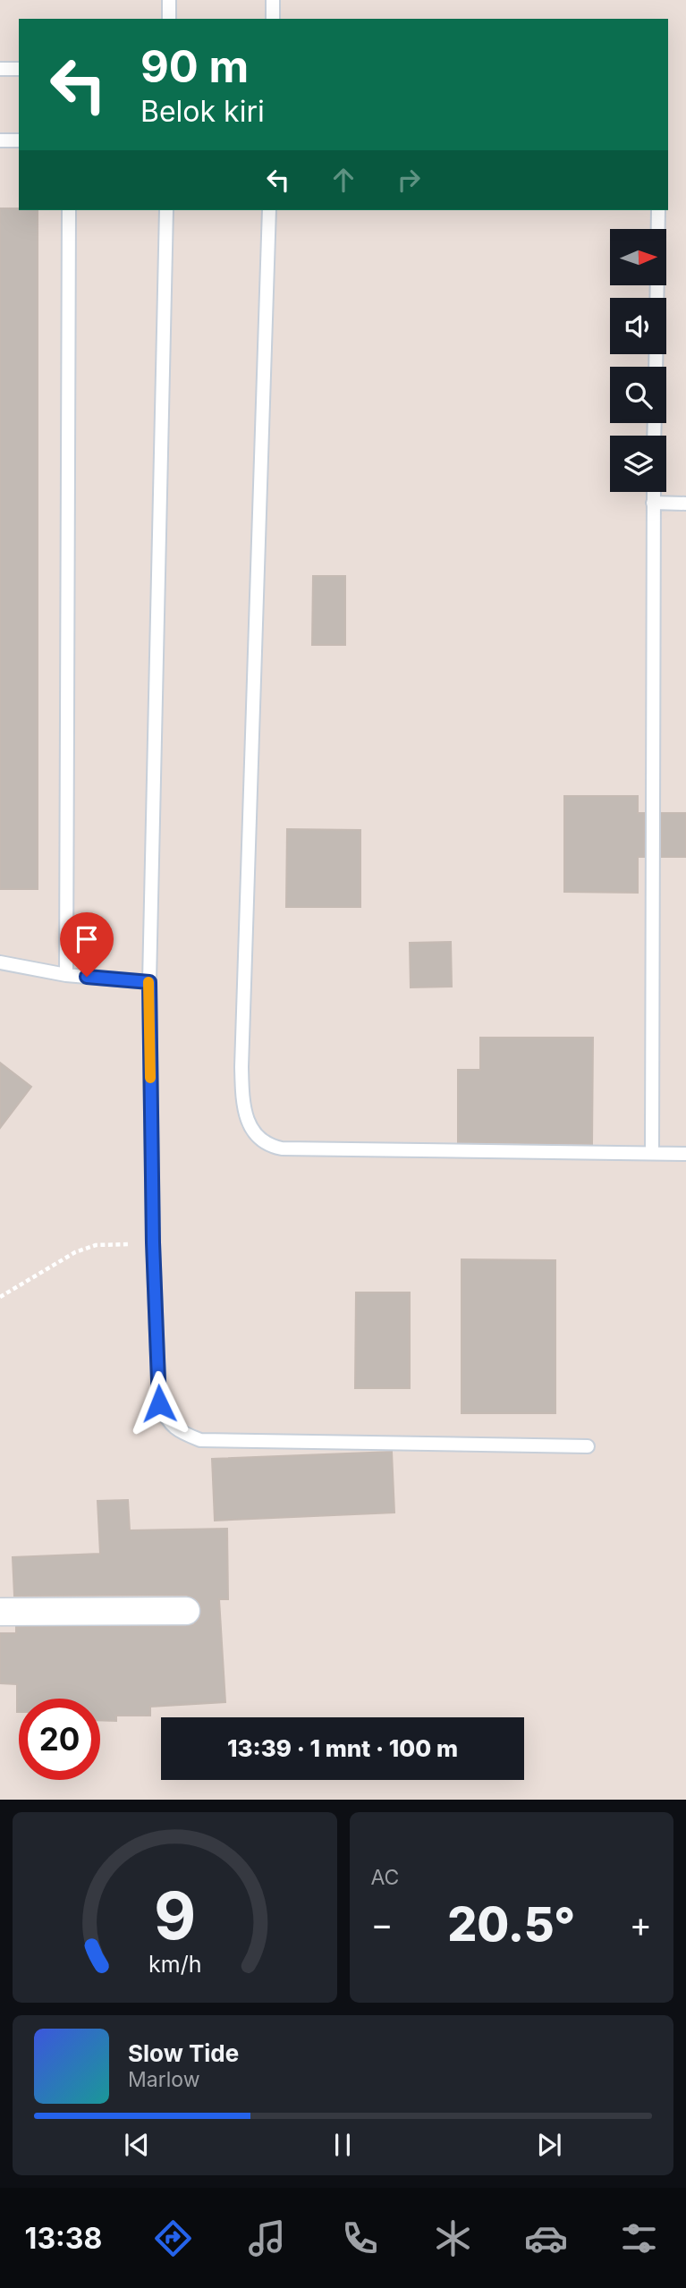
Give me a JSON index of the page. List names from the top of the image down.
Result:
{
  "north": "right",
  "page": {
    "turn": ["90 m", "Belok kiri"],
    "limit": "20",
    "trip": "13:39 · 1 mnt · 100 m",
    "tile": "AC",
    "heat": ["−", "20.5°", "+"],
    "song": ["Slow Tide", "Marlow"],
    "tabs": "13:38",
    "gauge": ["9", "km/h"]
  }
}
